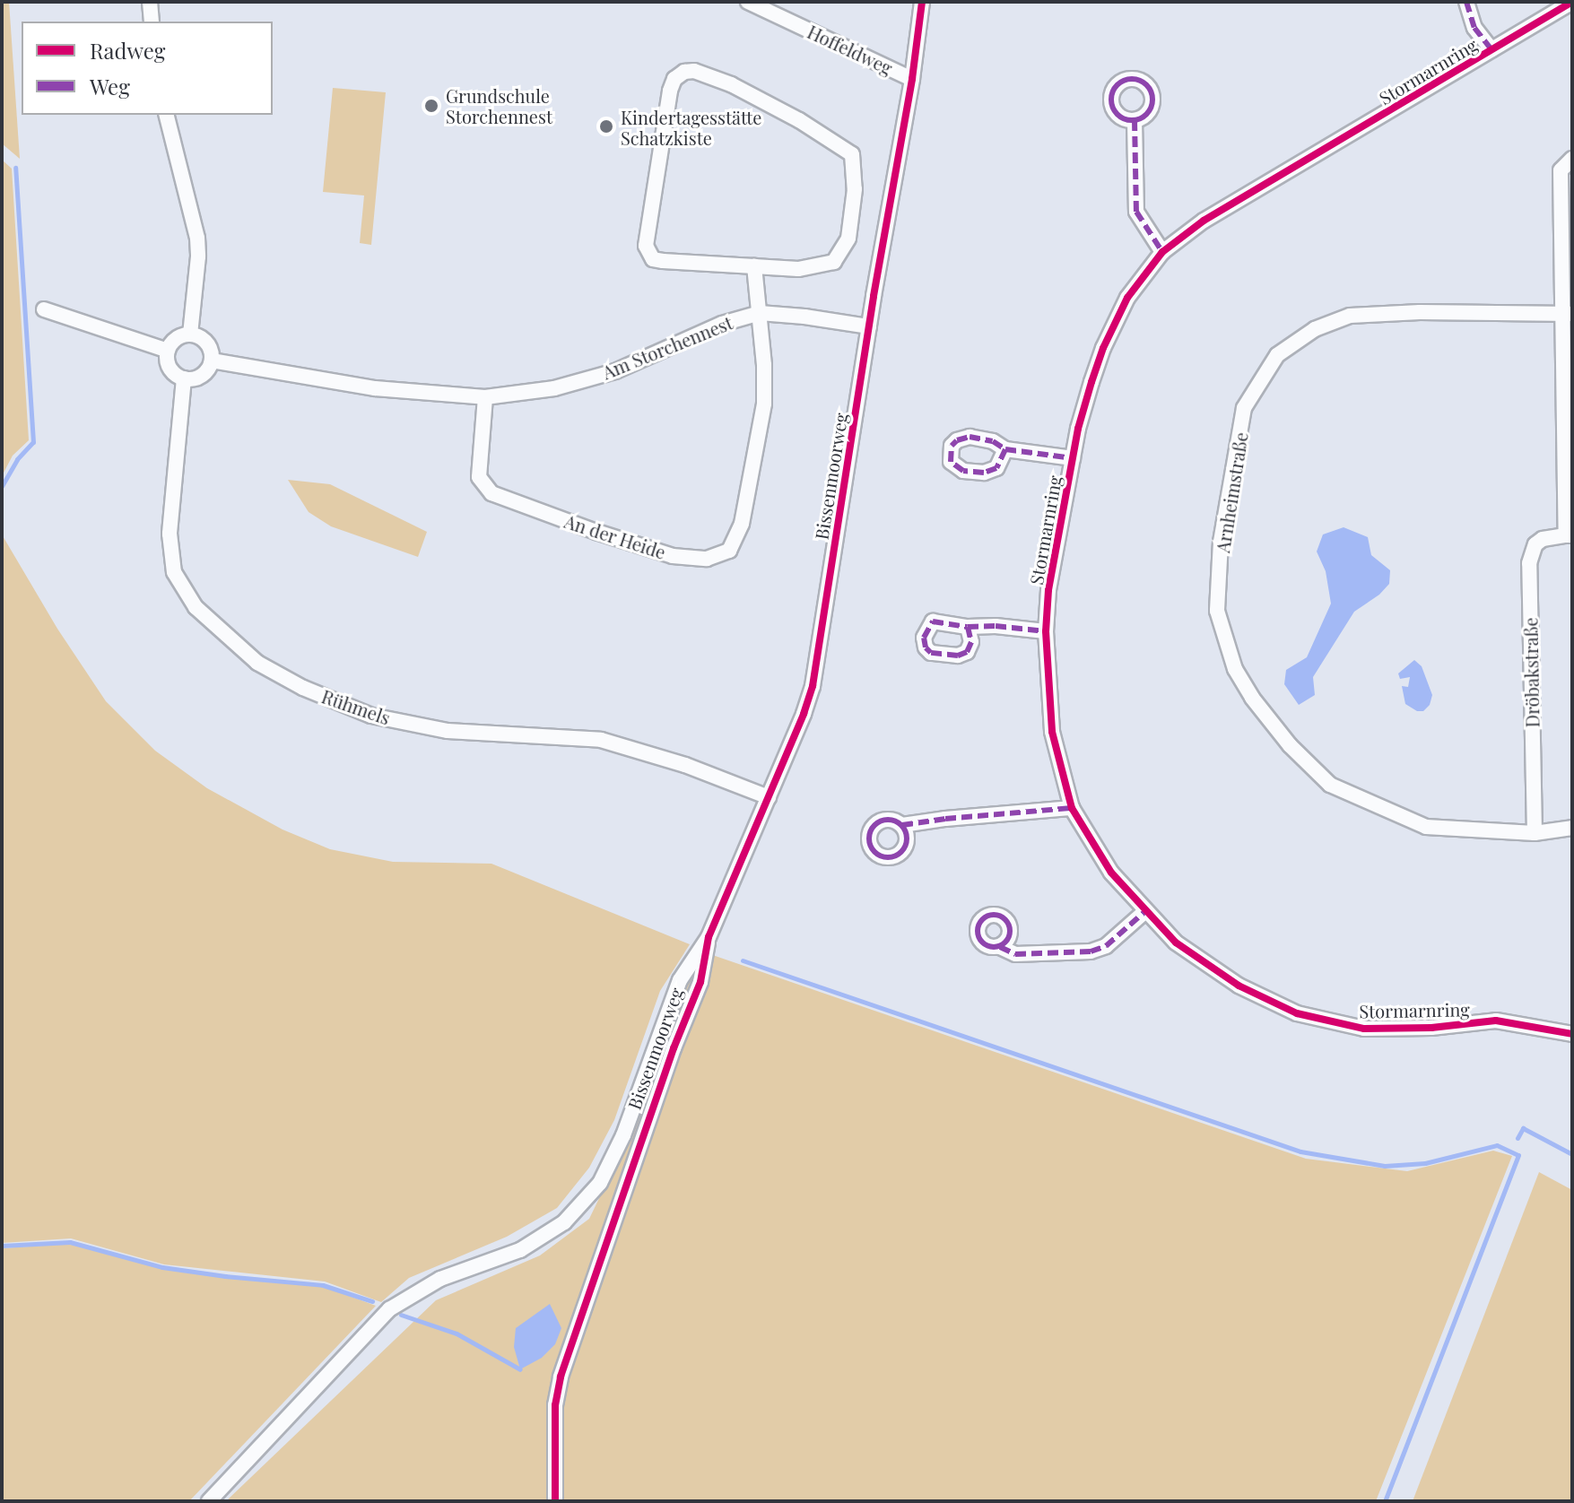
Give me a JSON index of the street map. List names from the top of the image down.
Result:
{
  "streets": {
    "street": [
      "Hoffeldweg",
      "Stormarnring",
      "Am Storchennest",
      "Bissenmoorweg",
      "Arnheimstraße",
      "An der Heide",
      "Dröbakstraße",
      "Rühmels"
    ]
  },
  "crossings": [
    ["Hoffeldweg", "Bissenmoorweg"],
    ["Am Storchennest", "Bissenmoorweg"],
    ["Am Storchennest", "An der Heide"],
    ["Am Storchennest", "Rühmels"],
    ["Bissenmoorweg", "Rühmels"],
    ["Arnheimstraße", "Dröbakstraße"]
  ],
  "places": ["Grundschule Storchennest", "Kindertagesstätte Schatzkiste"],
  "legend": ["Radweg", "Weg"]
}
